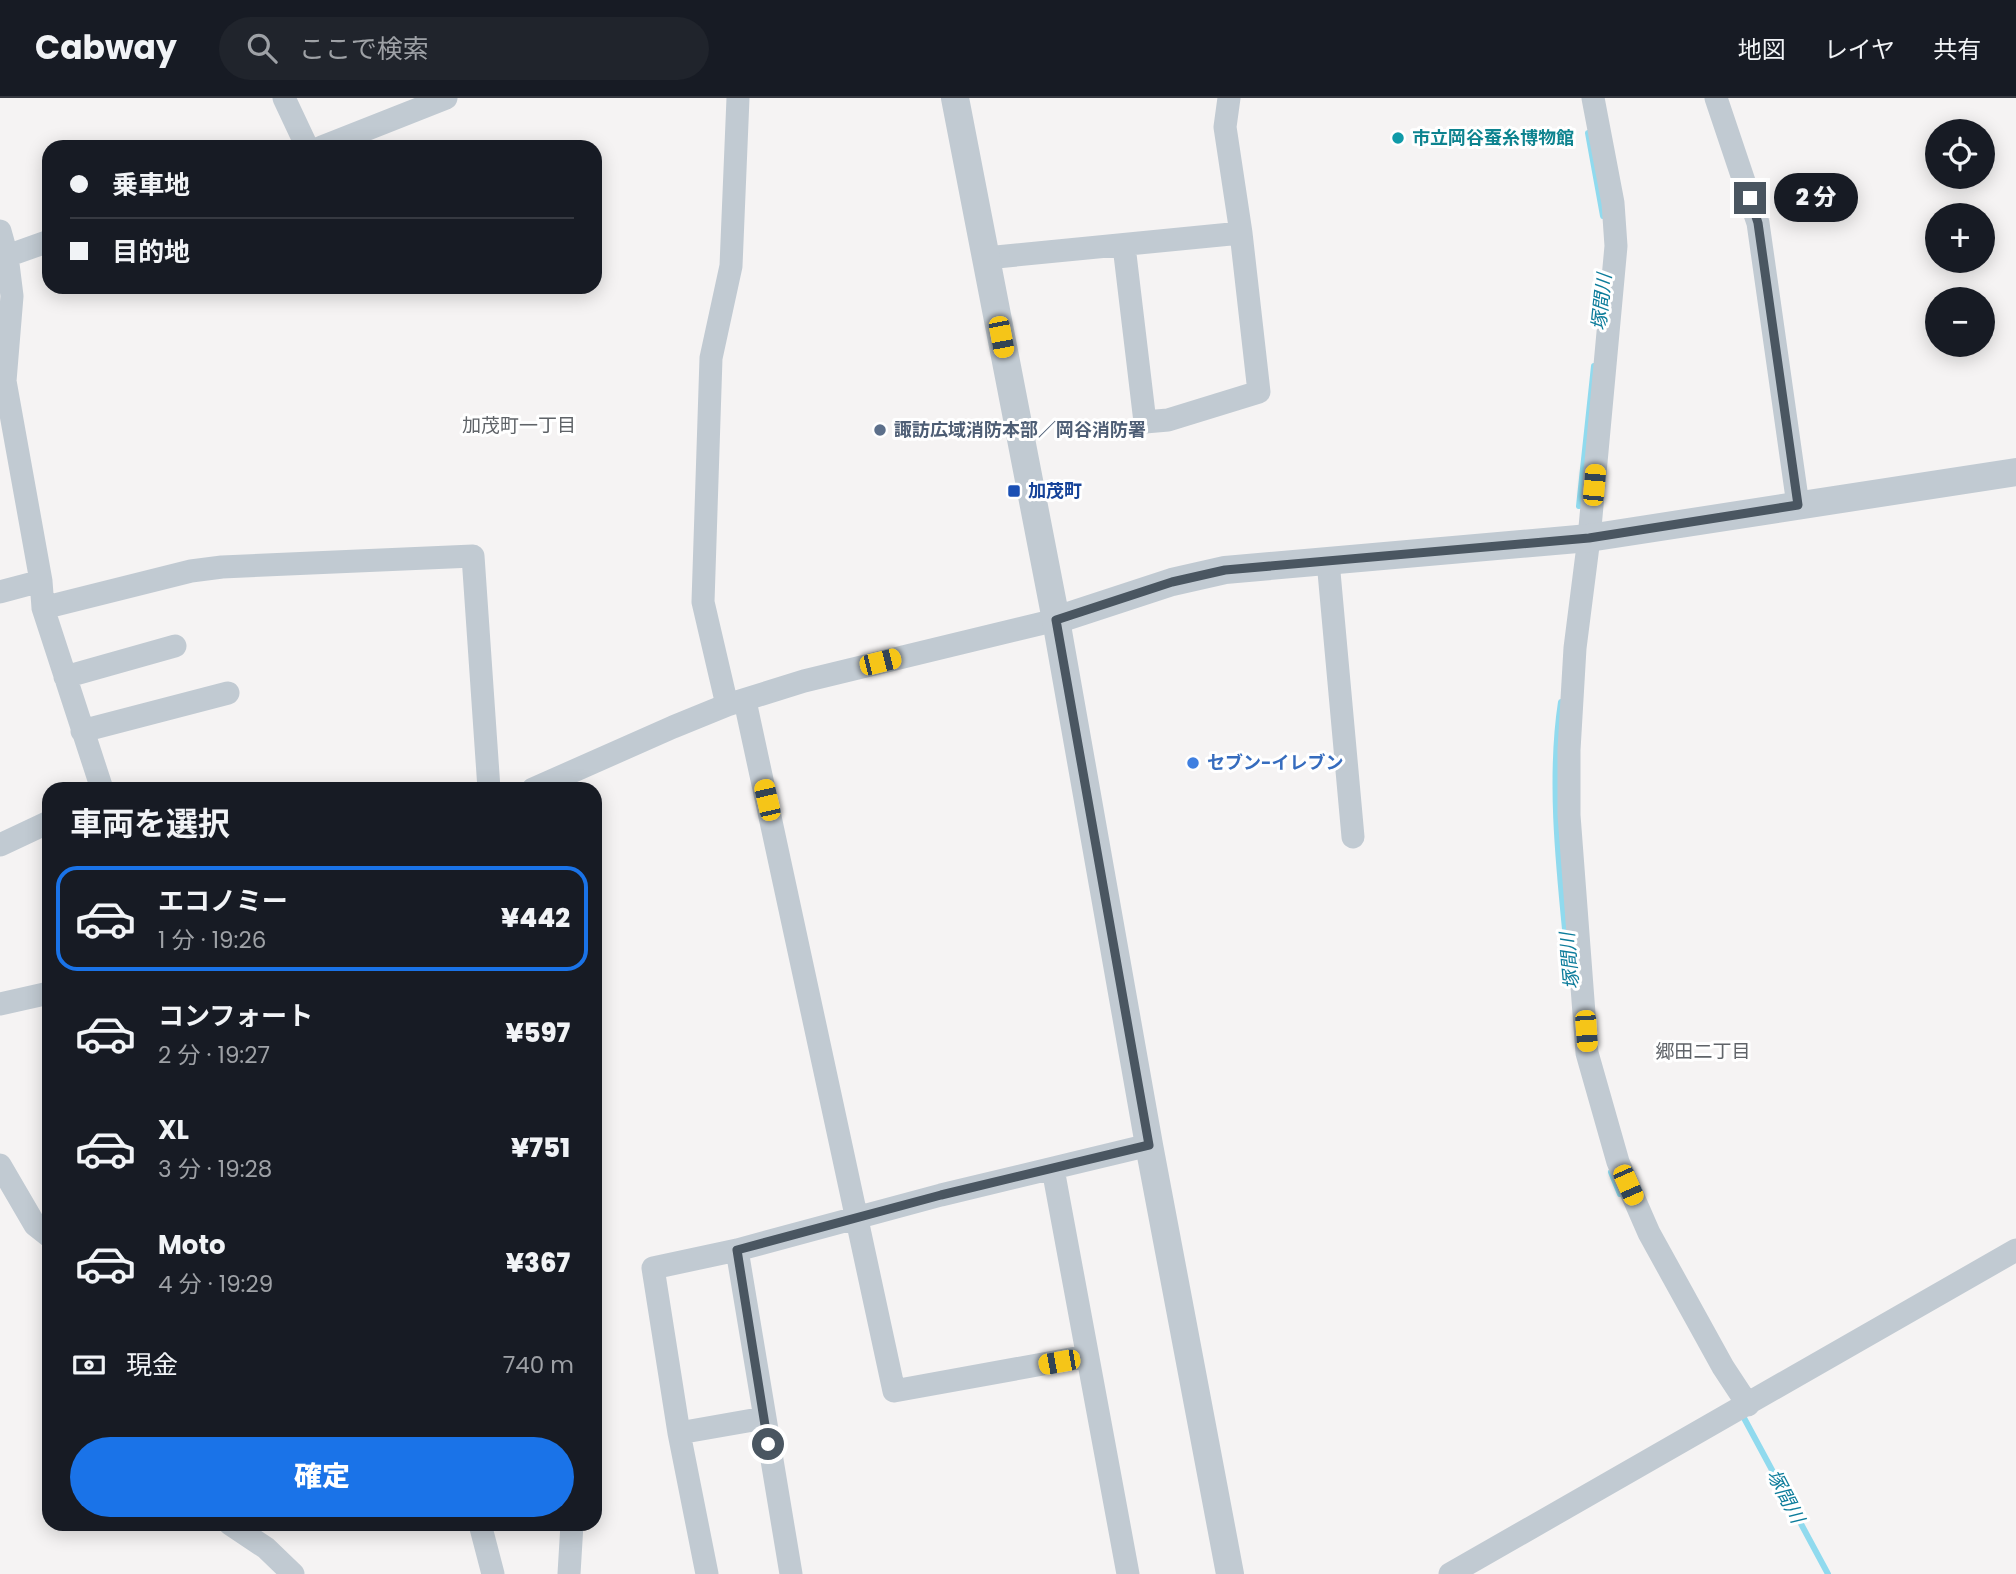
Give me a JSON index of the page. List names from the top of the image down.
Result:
{
  "districts": ["加茂町一丁目", "郷田二丁目"],
  "water": ["塚間川"],
  "places": {
    "other": ["市立岡谷蚕糸博物館", "諏訪広域消防本部／岡谷消防署", "セブン-イレブン"],
    "transit": ["加茂町"]
  },
  "page": {
    "header": "Cabway",
    "search": "ここで検索",
    "nav": ["地図", "レイヤ", "共有"],
    "map_buttons": ["+", "−"],
    "banner": ["乗車地", "目的地"],
    "bubble": "2 分",
    "heading": "車両を選択",
    "list": [
      {
        "name": "エコノミー",
        "note": "1 分 · 19:26",
        "value": "¥442"
      },
      {
        "name": "コンフォート",
        "note": "2 分 · 19:27",
        "value": "¥597"
      },
      {
        "name": "XL",
        "note": "3 分 · 19:28",
        "value": "¥751"
      },
      {
        "name": "Moto",
        "note": "4 分 · 19:29",
        "value": "¥367"
      }
    ],
    "pay": ["現金", "740 m"],
    "buttons": "確定"
  }
}
